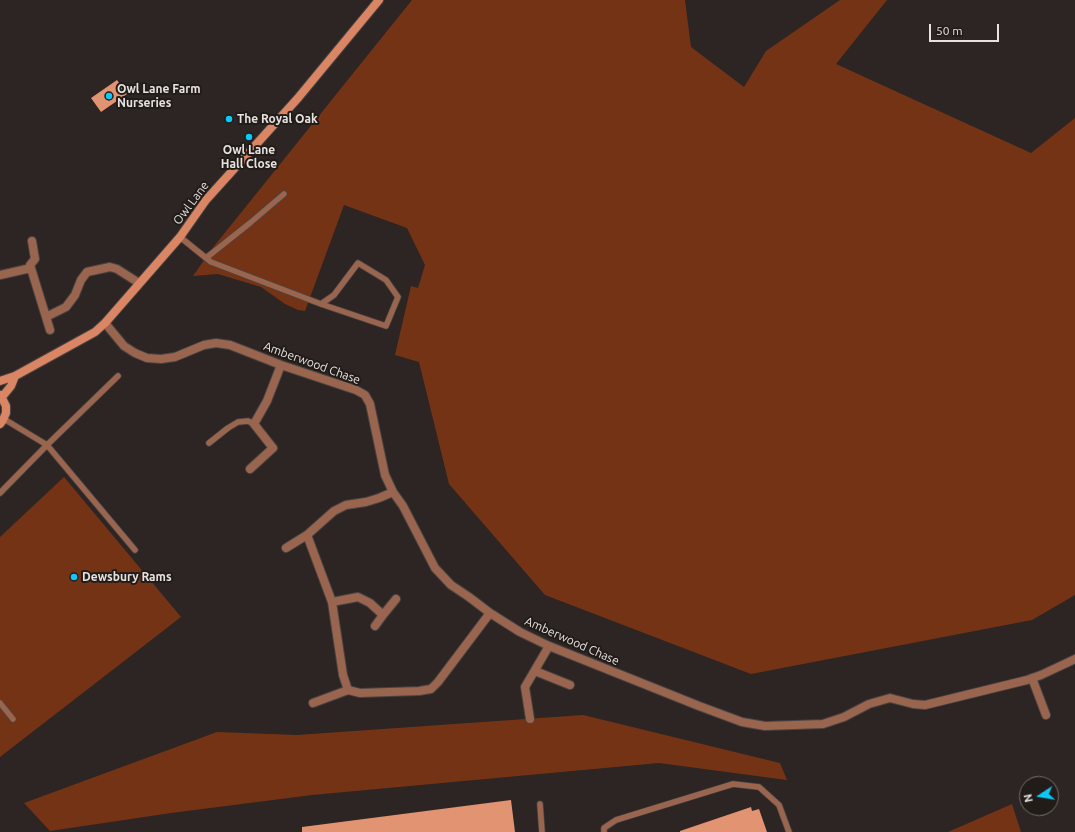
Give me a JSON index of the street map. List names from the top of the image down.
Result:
{
  "streets": {
    "main road": ["Owl Lane"],
    "street": ["Amberwood Chase"]
  },
  "crossings": [
    ["Owl Lane", "Amberwood Chase"]
  ],
  "places": [
    "Owl Lane Farm Nurseries",
    "The Royal Oak",
    "Owl Lane Hall Close",
    "Dewsbury Rams"
  ],
  "scale_bar": "50 m",
  "north": "left"
}
